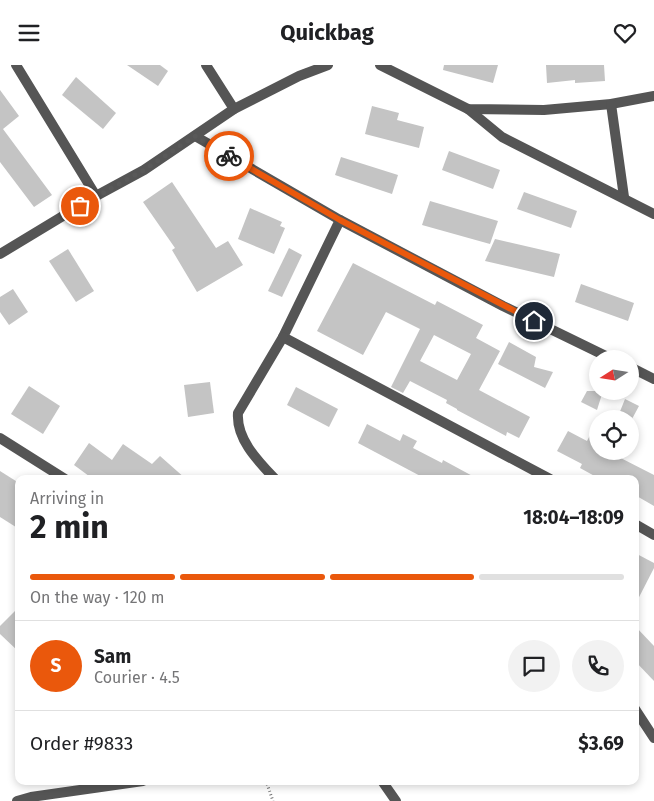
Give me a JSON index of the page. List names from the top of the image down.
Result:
{
  "north": "left",
  "page": {
    "header": "Quickbag",
    "heading": ["2 min", "Arriving in", "18:04–18:09"],
    "panel": [
      "Sam",
      "Courier · 4.5",
      "Order #9833",
      "$3.69"
    ],
    "bar": "On the way · 120 m",
    "round": "S"
  }
}
